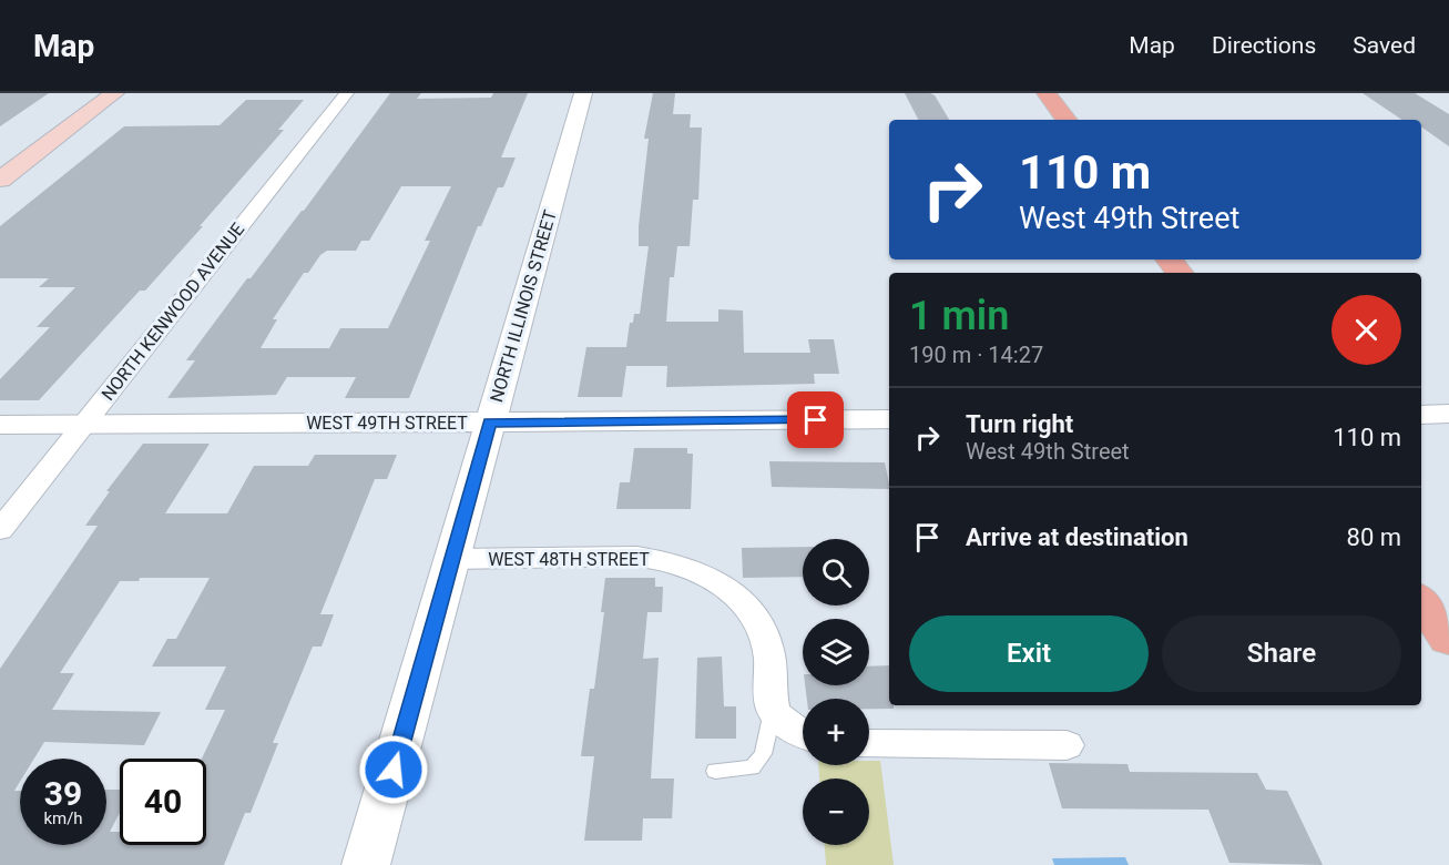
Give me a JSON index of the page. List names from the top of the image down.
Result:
{
  "streets": {
    "street": [
      "NORTH ILLINOIS STREET",
      "NORTH KENWOOD AVENUE",
      "WEST 49TH STREET",
      "WEST 48TH STREET"
    ]
  },
  "crossings": [
    ["NORTH ILLINOIS STREET", "WEST 49TH STREET"],
    ["NORTH ILLINOIS STREET", "WEST 48TH STREET"],
    ["NORTH KENWOOD AVENUE", "WEST 49TH STREET"]
  ],
  "page": {
    "header": "Map",
    "nav": ["Map", "Directions", "Saved"],
    "turn": ["110 m", "West 49th Street"],
    "heading": ["1 min", "190 m · 14:27"],
    "list": [
      {
        "name": "Turn right",
        "note": "West 49th Street",
        "value": "110 m"
      },
      {
        "name": "Arrive at destination",
        "value": "80 m"
      }
    ],
    "map_buttons": ["+", "−"],
    "buttons": ["Exit", "Share"],
    "speed": "39 km/h",
    "limit": "40"
  }
}
